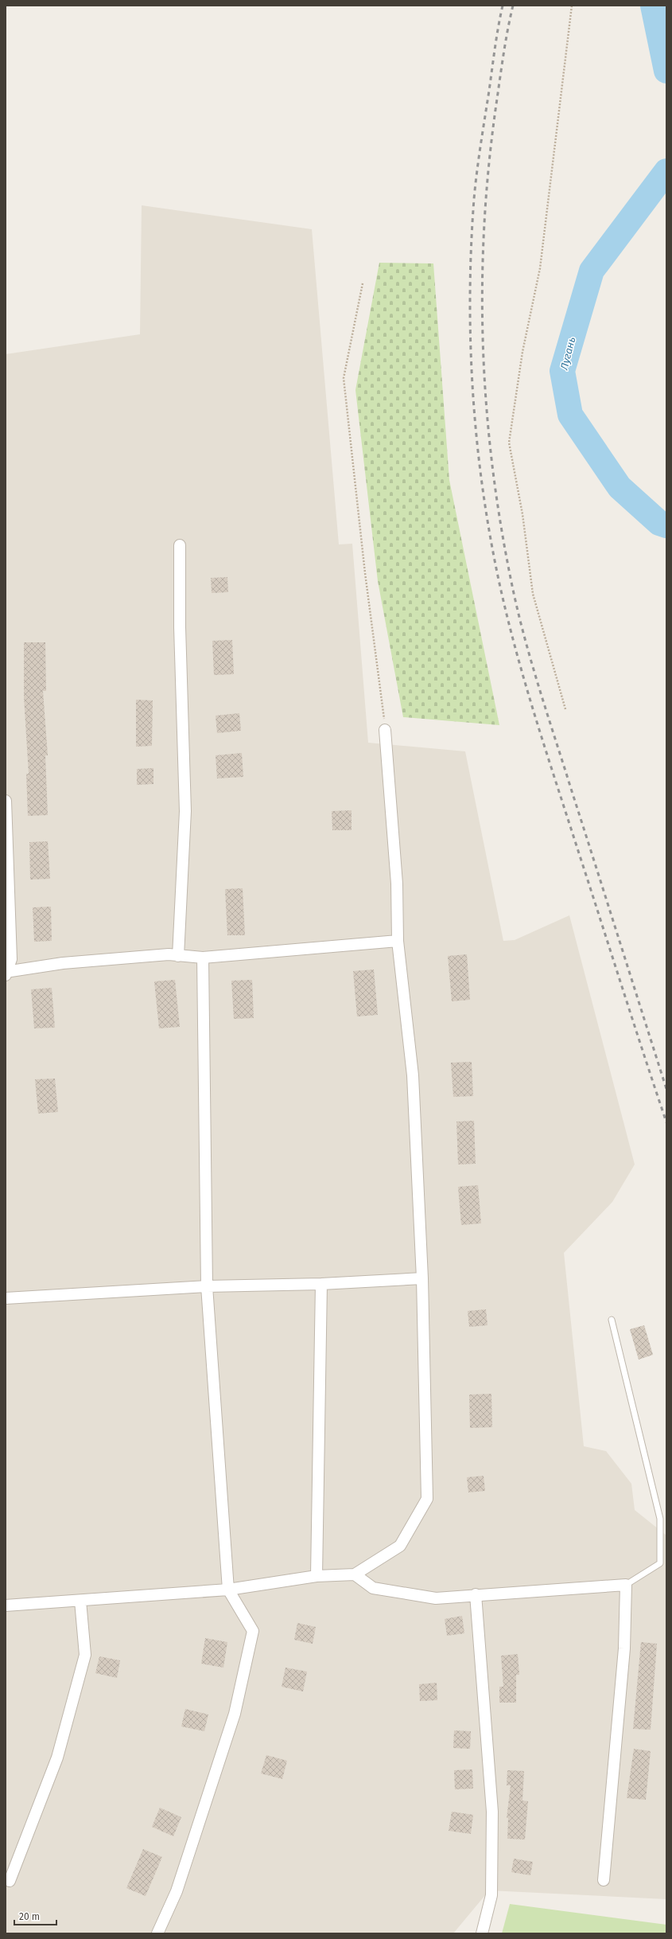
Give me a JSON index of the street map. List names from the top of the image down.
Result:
{
  "water": ["Лугань"],
  "scale_bar": "20 m"
}
